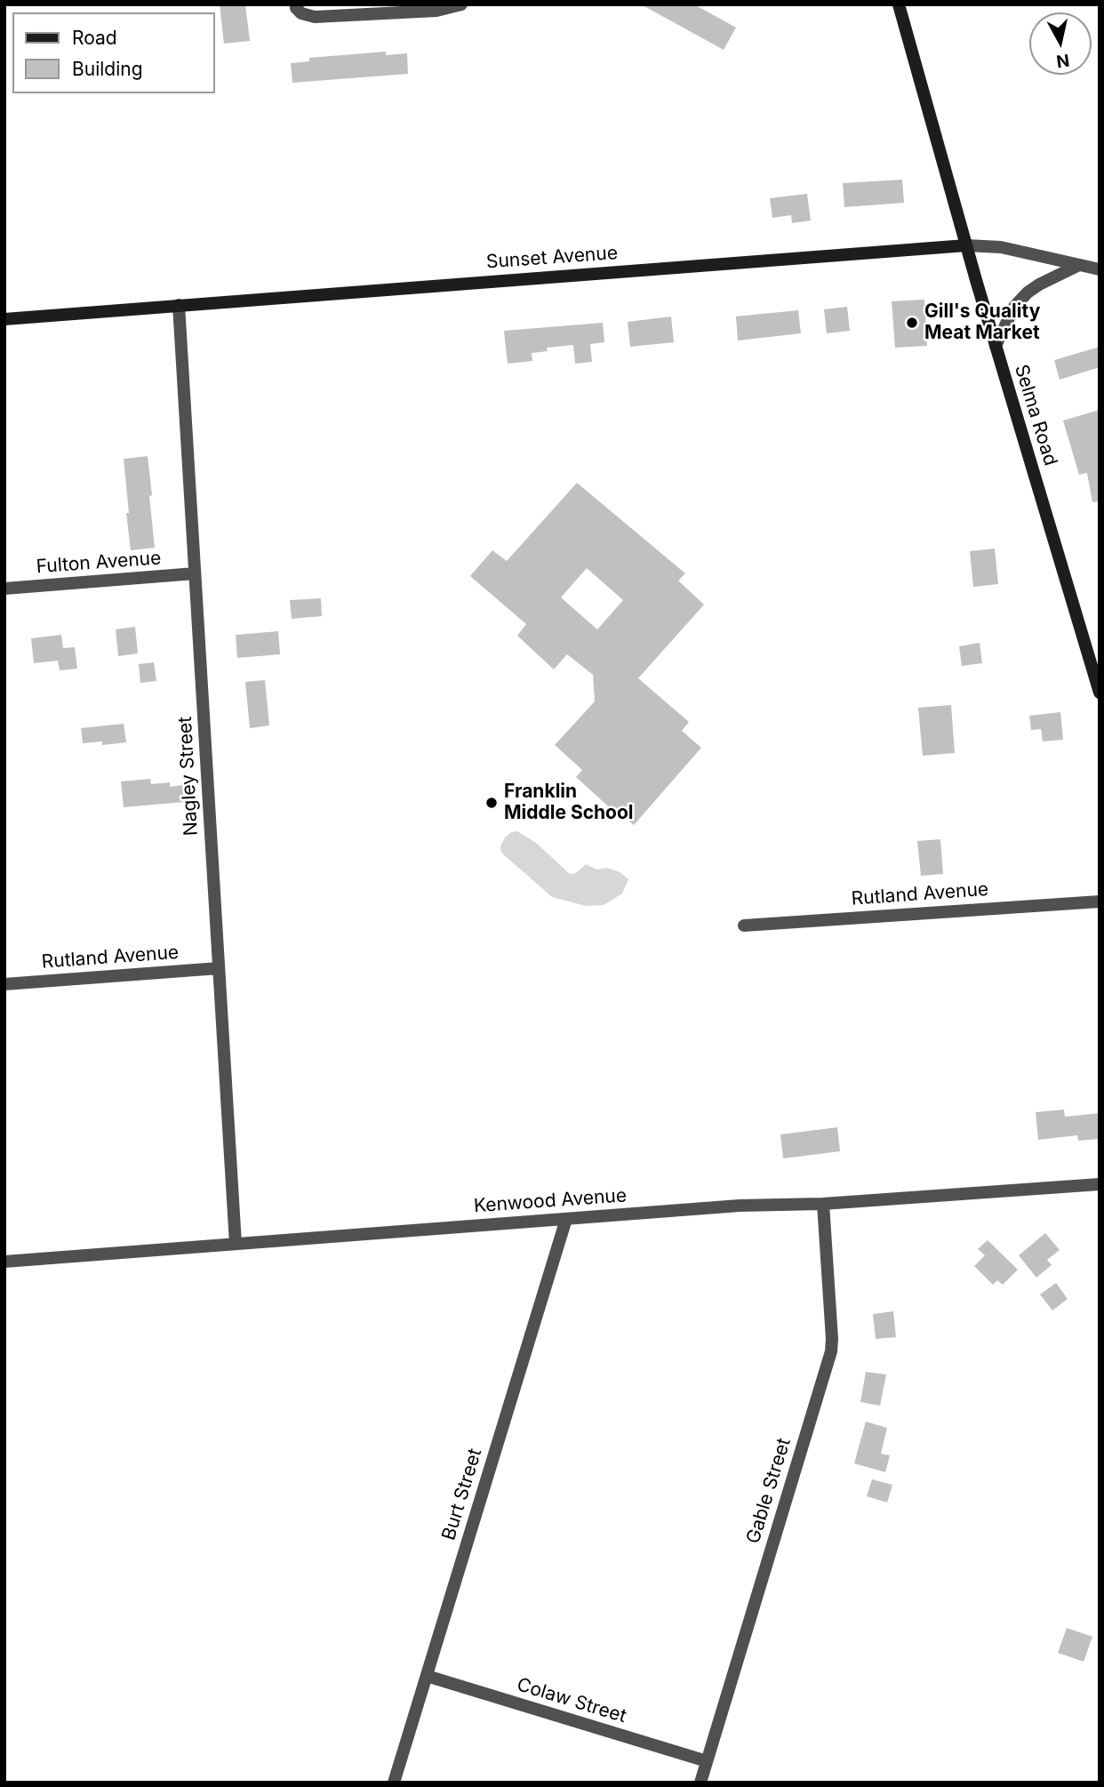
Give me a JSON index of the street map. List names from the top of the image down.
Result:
{
  "streets": {
    "street": [
      "Sunset Avenue",
      "Selma Road",
      "Fulton Avenue",
      "Nagley Street",
      "Rutland Avenue",
      "Kenwood Avenue",
      "Gable Street",
      "Burt Street",
      "Colaw Street"
    ]
  },
  "crossings": [
    ["Sunset Avenue", "Selma Road"],
    ["Sunset Avenue", "Nagley Street"],
    ["Fulton Avenue", "Nagley Street"],
    ["Nagley Street", "Rutland Avenue"],
    ["Nagley Street", "Kenwood Avenue"],
    ["Kenwood Avenue", "Gable Street"],
    ["Kenwood Avenue", "Burt Street"],
    ["Gable Street", "Colaw Street"],
    ["Burt Street", "Colaw Street"]
  ],
  "places": ["Gill's Quality Meat Market", "Franklin Middle School"],
  "legend": ["Road", "Building"],
  "north": "bottom"
}
